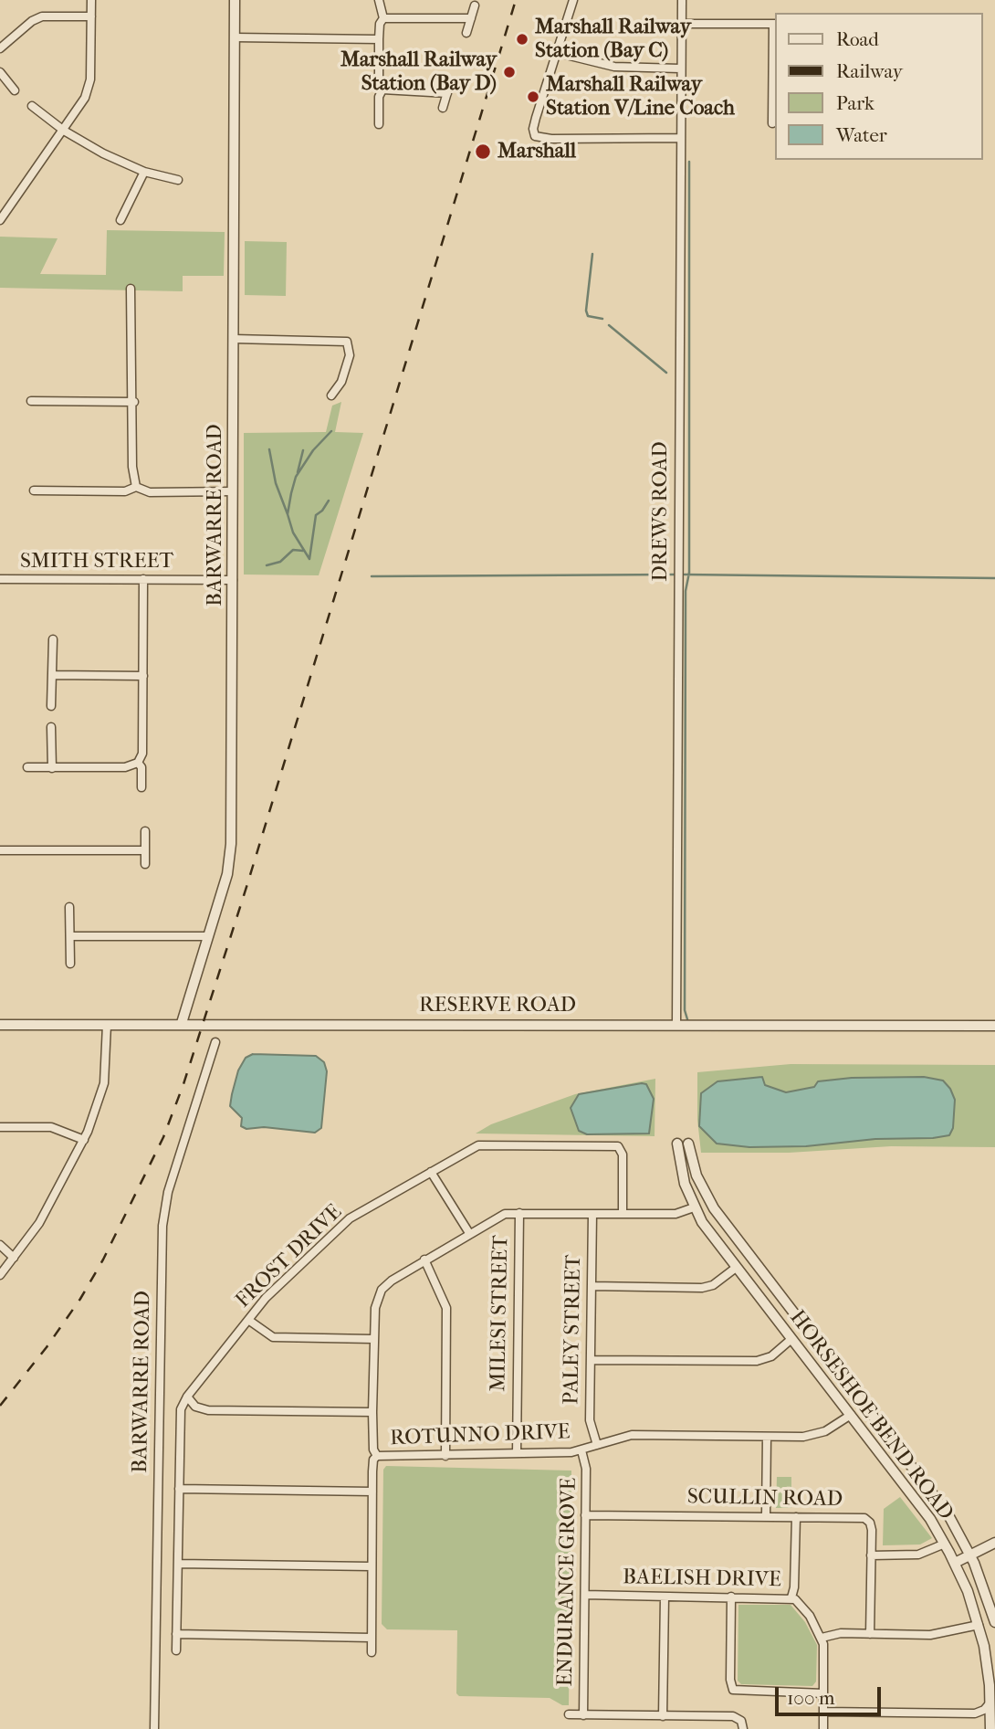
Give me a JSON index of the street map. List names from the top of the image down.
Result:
{
  "streets": {
    "street": [
      "DREWS ROAD",
      "BARWARRE ROAD",
      "SMITH STREET",
      "RESERVE ROAD",
      "FROST DRIVE",
      "MILESI STREET",
      "PALEY STREET",
      "HORSESHOE BEND ROAD",
      "ROTUNNO DRIVE",
      "SCULLIN ROAD",
      "BAELISH DRIVE",
      "ENDURANCE GROVE"
    ]
  },
  "crossings": [
    ["DREWS ROAD", "RESERVE ROAD"],
    ["BARWARRE ROAD", "SMITH STREET"],
    ["BARWARRE ROAD", "RESERVE ROAD"],
    ["MILESI STREET", "ROTUNNO DRIVE"],
    ["PALEY STREET", "ROTUNNO DRIVE"],
    ["HORSESHOE BEND ROAD", "ROTUNNO DRIVE"],
    ["ROTUNNO DRIVE", "ENDURANCE GROVE"],
    ["SCULLIN ROAD", "ENDURANCE GROVE"],
    ["BAELISH DRIVE", "ENDURANCE GROVE"]
  ],
  "places": [
    "Marshall Railway Station (Bay C)",
    "Marshall Railway Station (Bay D)",
    "Marshall Railway Station V/Line Coach",
    "Marshall"
  ],
  "legend": [
    "Road",
    "Railway",
    "Park",
    "Water"
  ],
  "scale_bar": "100 m"
}
